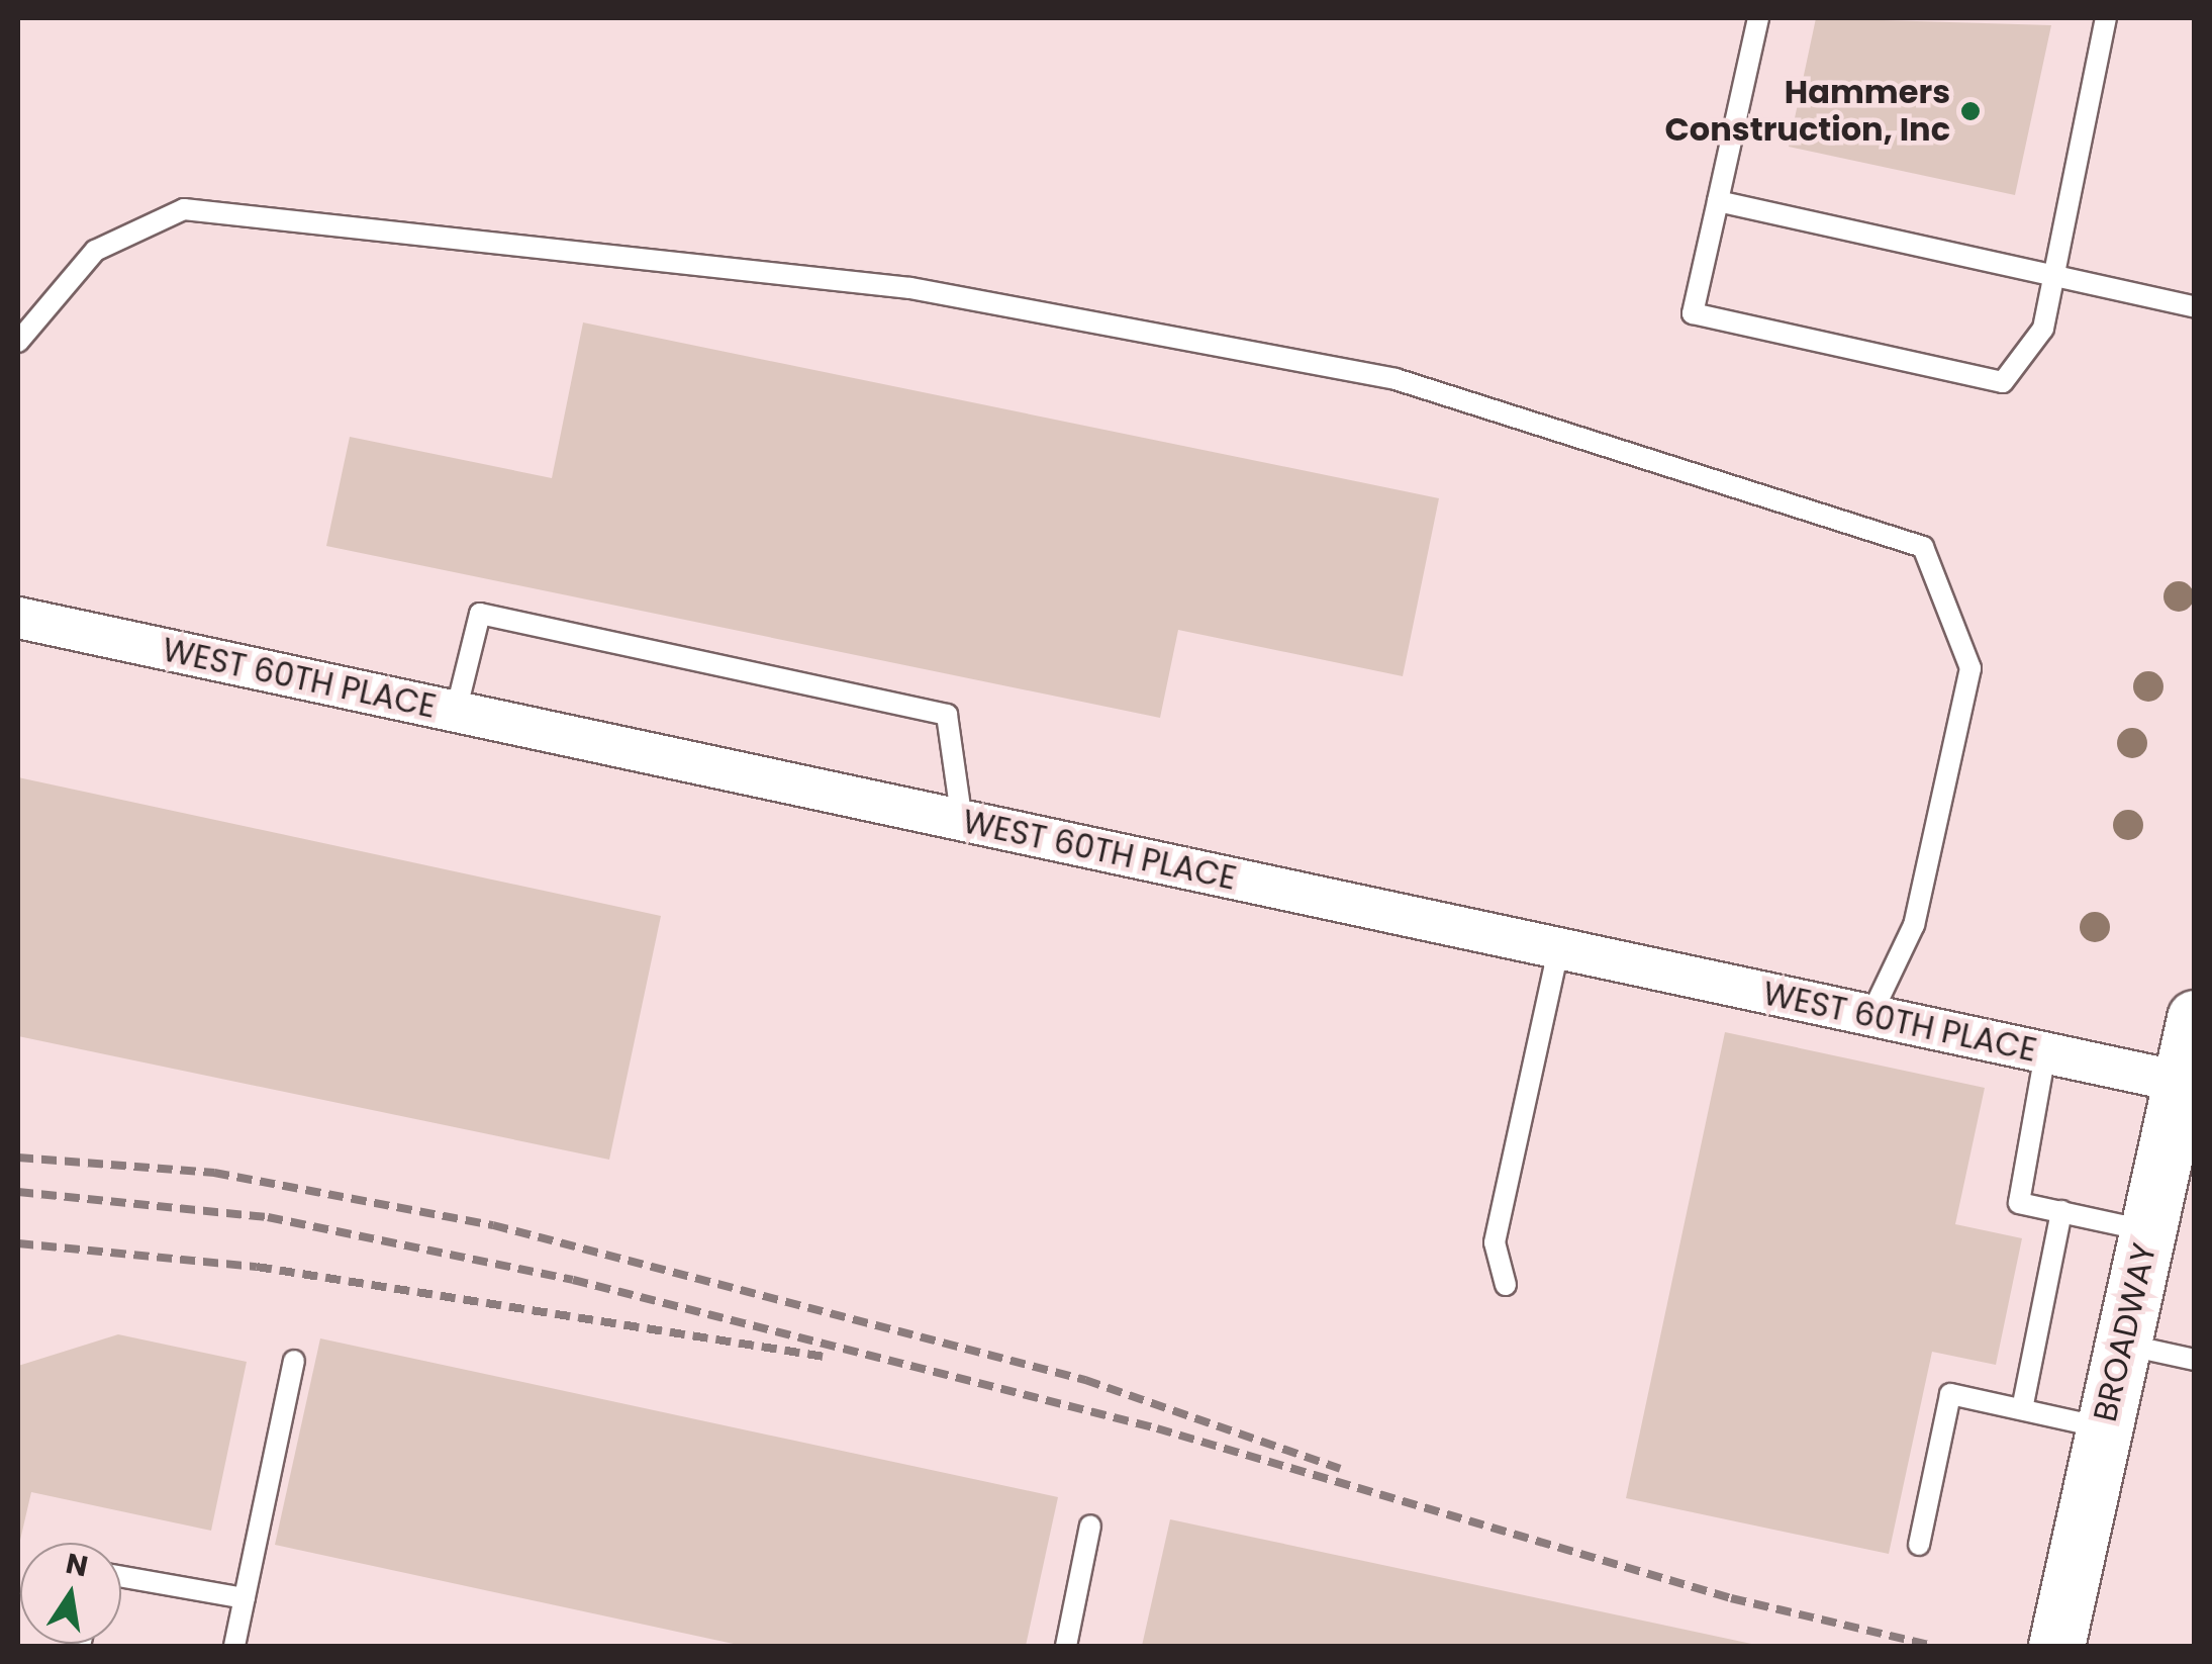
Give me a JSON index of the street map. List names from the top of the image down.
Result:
{
  "streets": {
    "main road": ["BROADWAY"],
    "street": ["WEST 60TH PLACE"]
  },
  "crossings": [
    ["WEST 60TH PLACE", "BROADWAY"]
  ],
  "places": ["Hammers Construction, Inc"],
  "north": "top"
}
